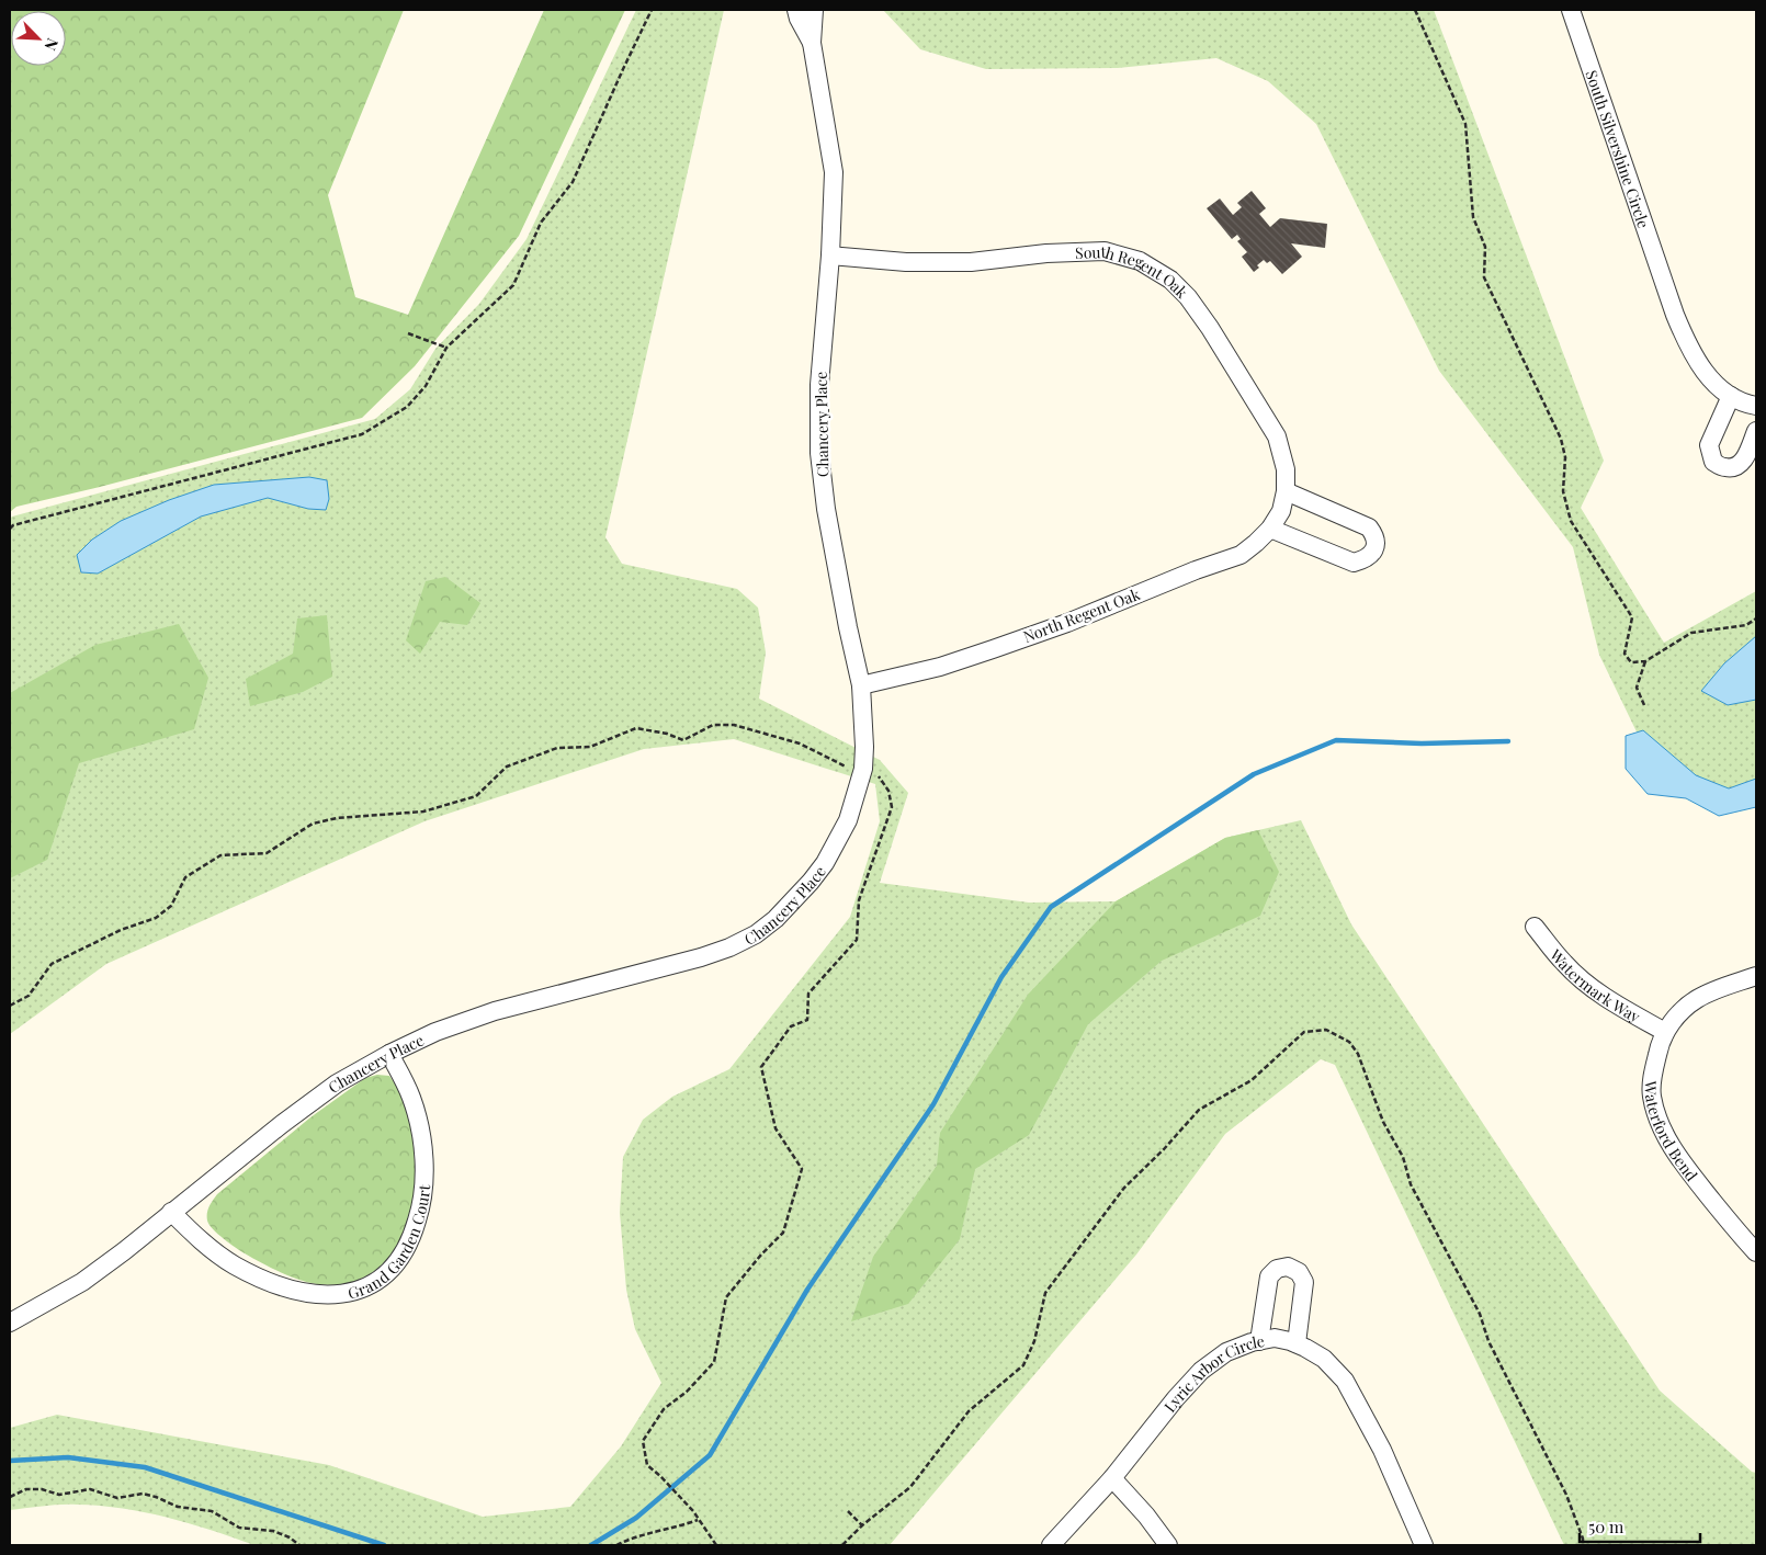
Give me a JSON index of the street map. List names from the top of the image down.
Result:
{
  "streets": {
    "street": [
      "South Silvershine Circle",
      "South Regent Oak",
      "Chancery Place",
      "North Regent Oak",
      "Watermark Way",
      "Waterford Bend",
      "Grand Garden Court",
      "Lyric Arbor Circle"
    ]
  },
  "crossings": [
    ["South Regent Oak", "Chancery Place"],
    ["South Regent Oak", "North Regent Oak"],
    ["Chancery Place", "North Regent Oak"],
    ["Chancery Place", "Grand Garden Court"],
    ["Watermark Way", "Waterford Bend"]
  ],
  "scale_bar": "50 m",
  "north": "bottom right"
}
